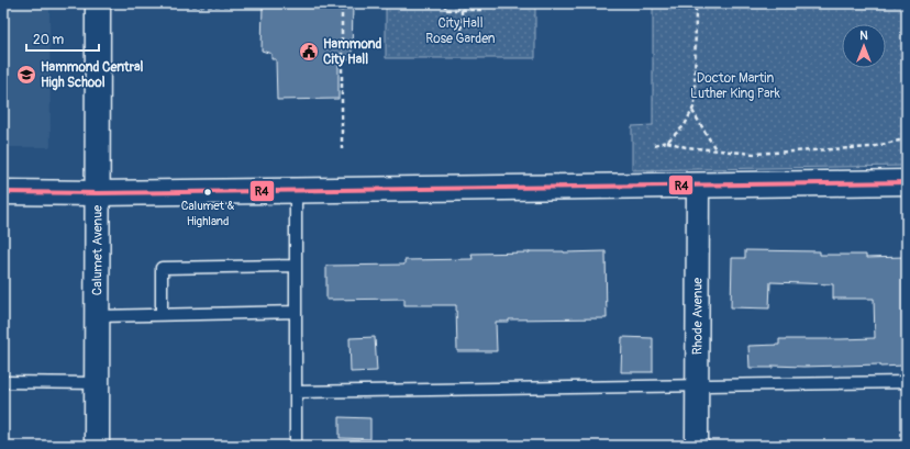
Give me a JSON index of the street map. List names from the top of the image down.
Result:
{
  "streets": {
    "street": ["Calumet Avenue", "Rhode Avenue"]
  },
  "parks": ["City Hall Rose Garden", "Doctor Martin Luther King Park"],
  "places": {
    "public building": ["Hammond City Hall"],
    "school or university": ["Hammond Central High School"],
    "other": ["Calumet & Highland"]
  },
  "lines": ["transit line R4"],
  "scale_bar": "20 m",
  "north": "top"
}
